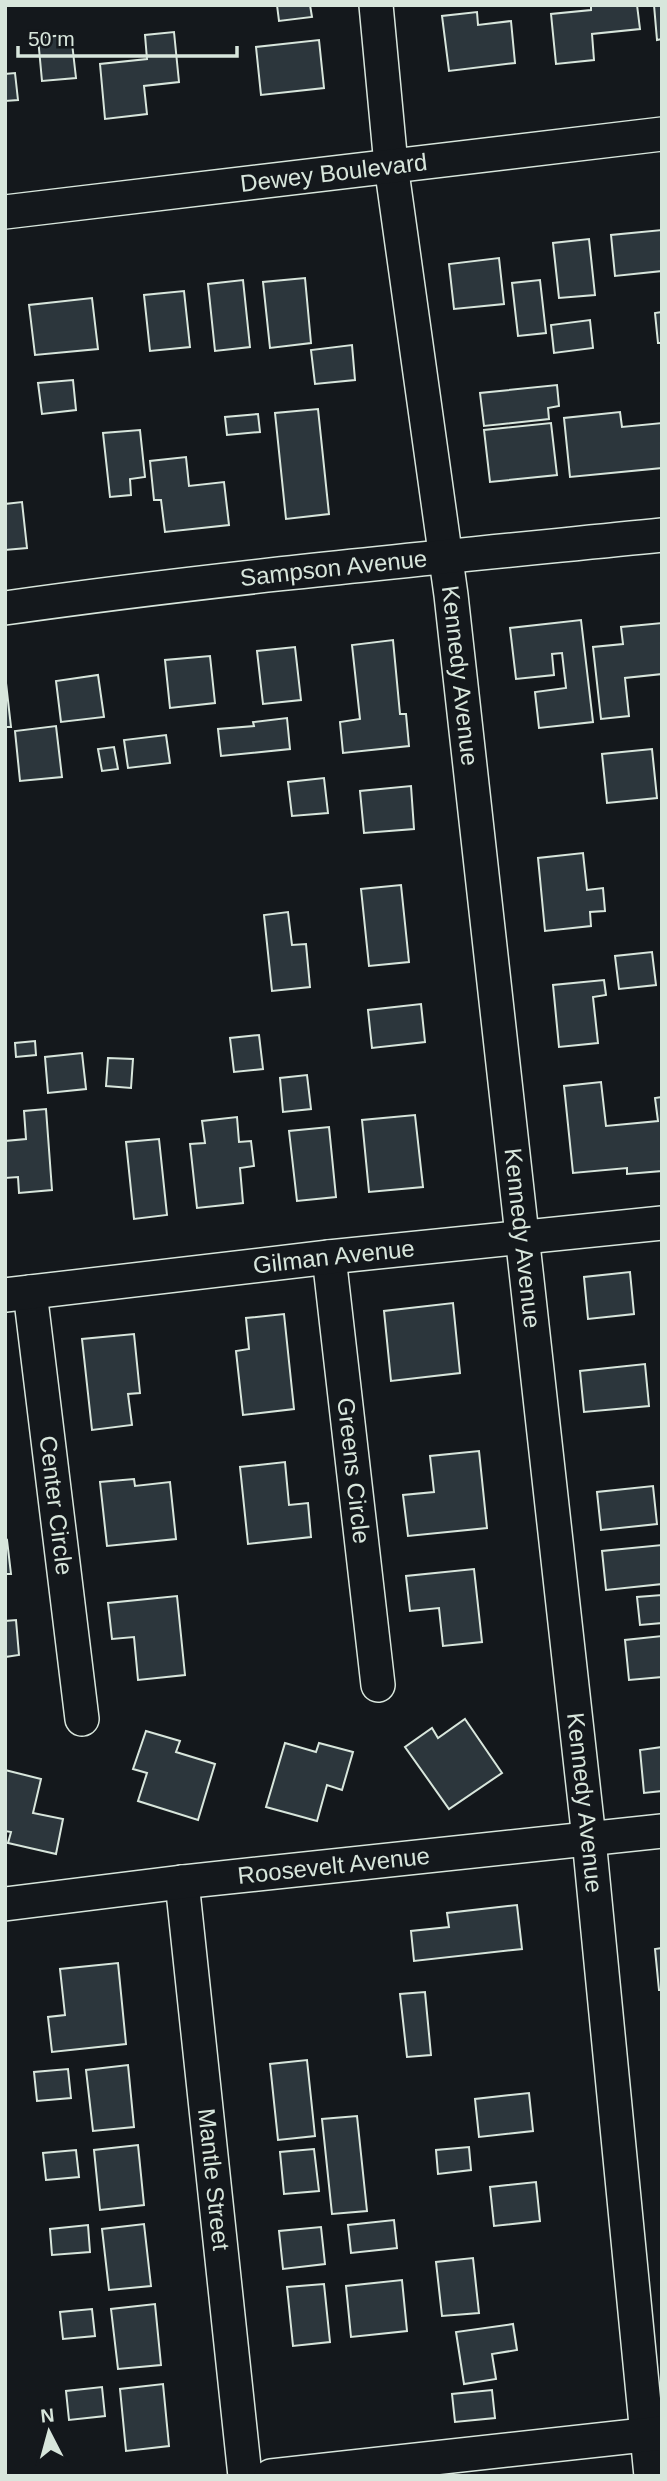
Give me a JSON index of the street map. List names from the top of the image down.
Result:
{
  "streets": {
    "street": [
      "Dewey Boulevard",
      "Sampson Avenue",
      "Kennedy Avenue",
      "Gilman Avenue",
      "Greens Circle",
      "Center Circle",
      "Roosevelt Avenue",
      "Mantle Street"
    ]
  },
  "crossings": [
    ["Dewey Boulevard", "Kennedy Avenue"],
    ["Sampson Avenue", "Kennedy Avenue"],
    ["Kennedy Avenue", "Gilman Avenue"],
    ["Kennedy Avenue", "Roosevelt Avenue"],
    ["Gilman Avenue", "Greens Circle"],
    ["Gilman Avenue", "Center Circle"],
    ["Roosevelt Avenue", "Mantle Street"]
  ],
  "scale_bar": "50 m",
  "north": "top"
}
